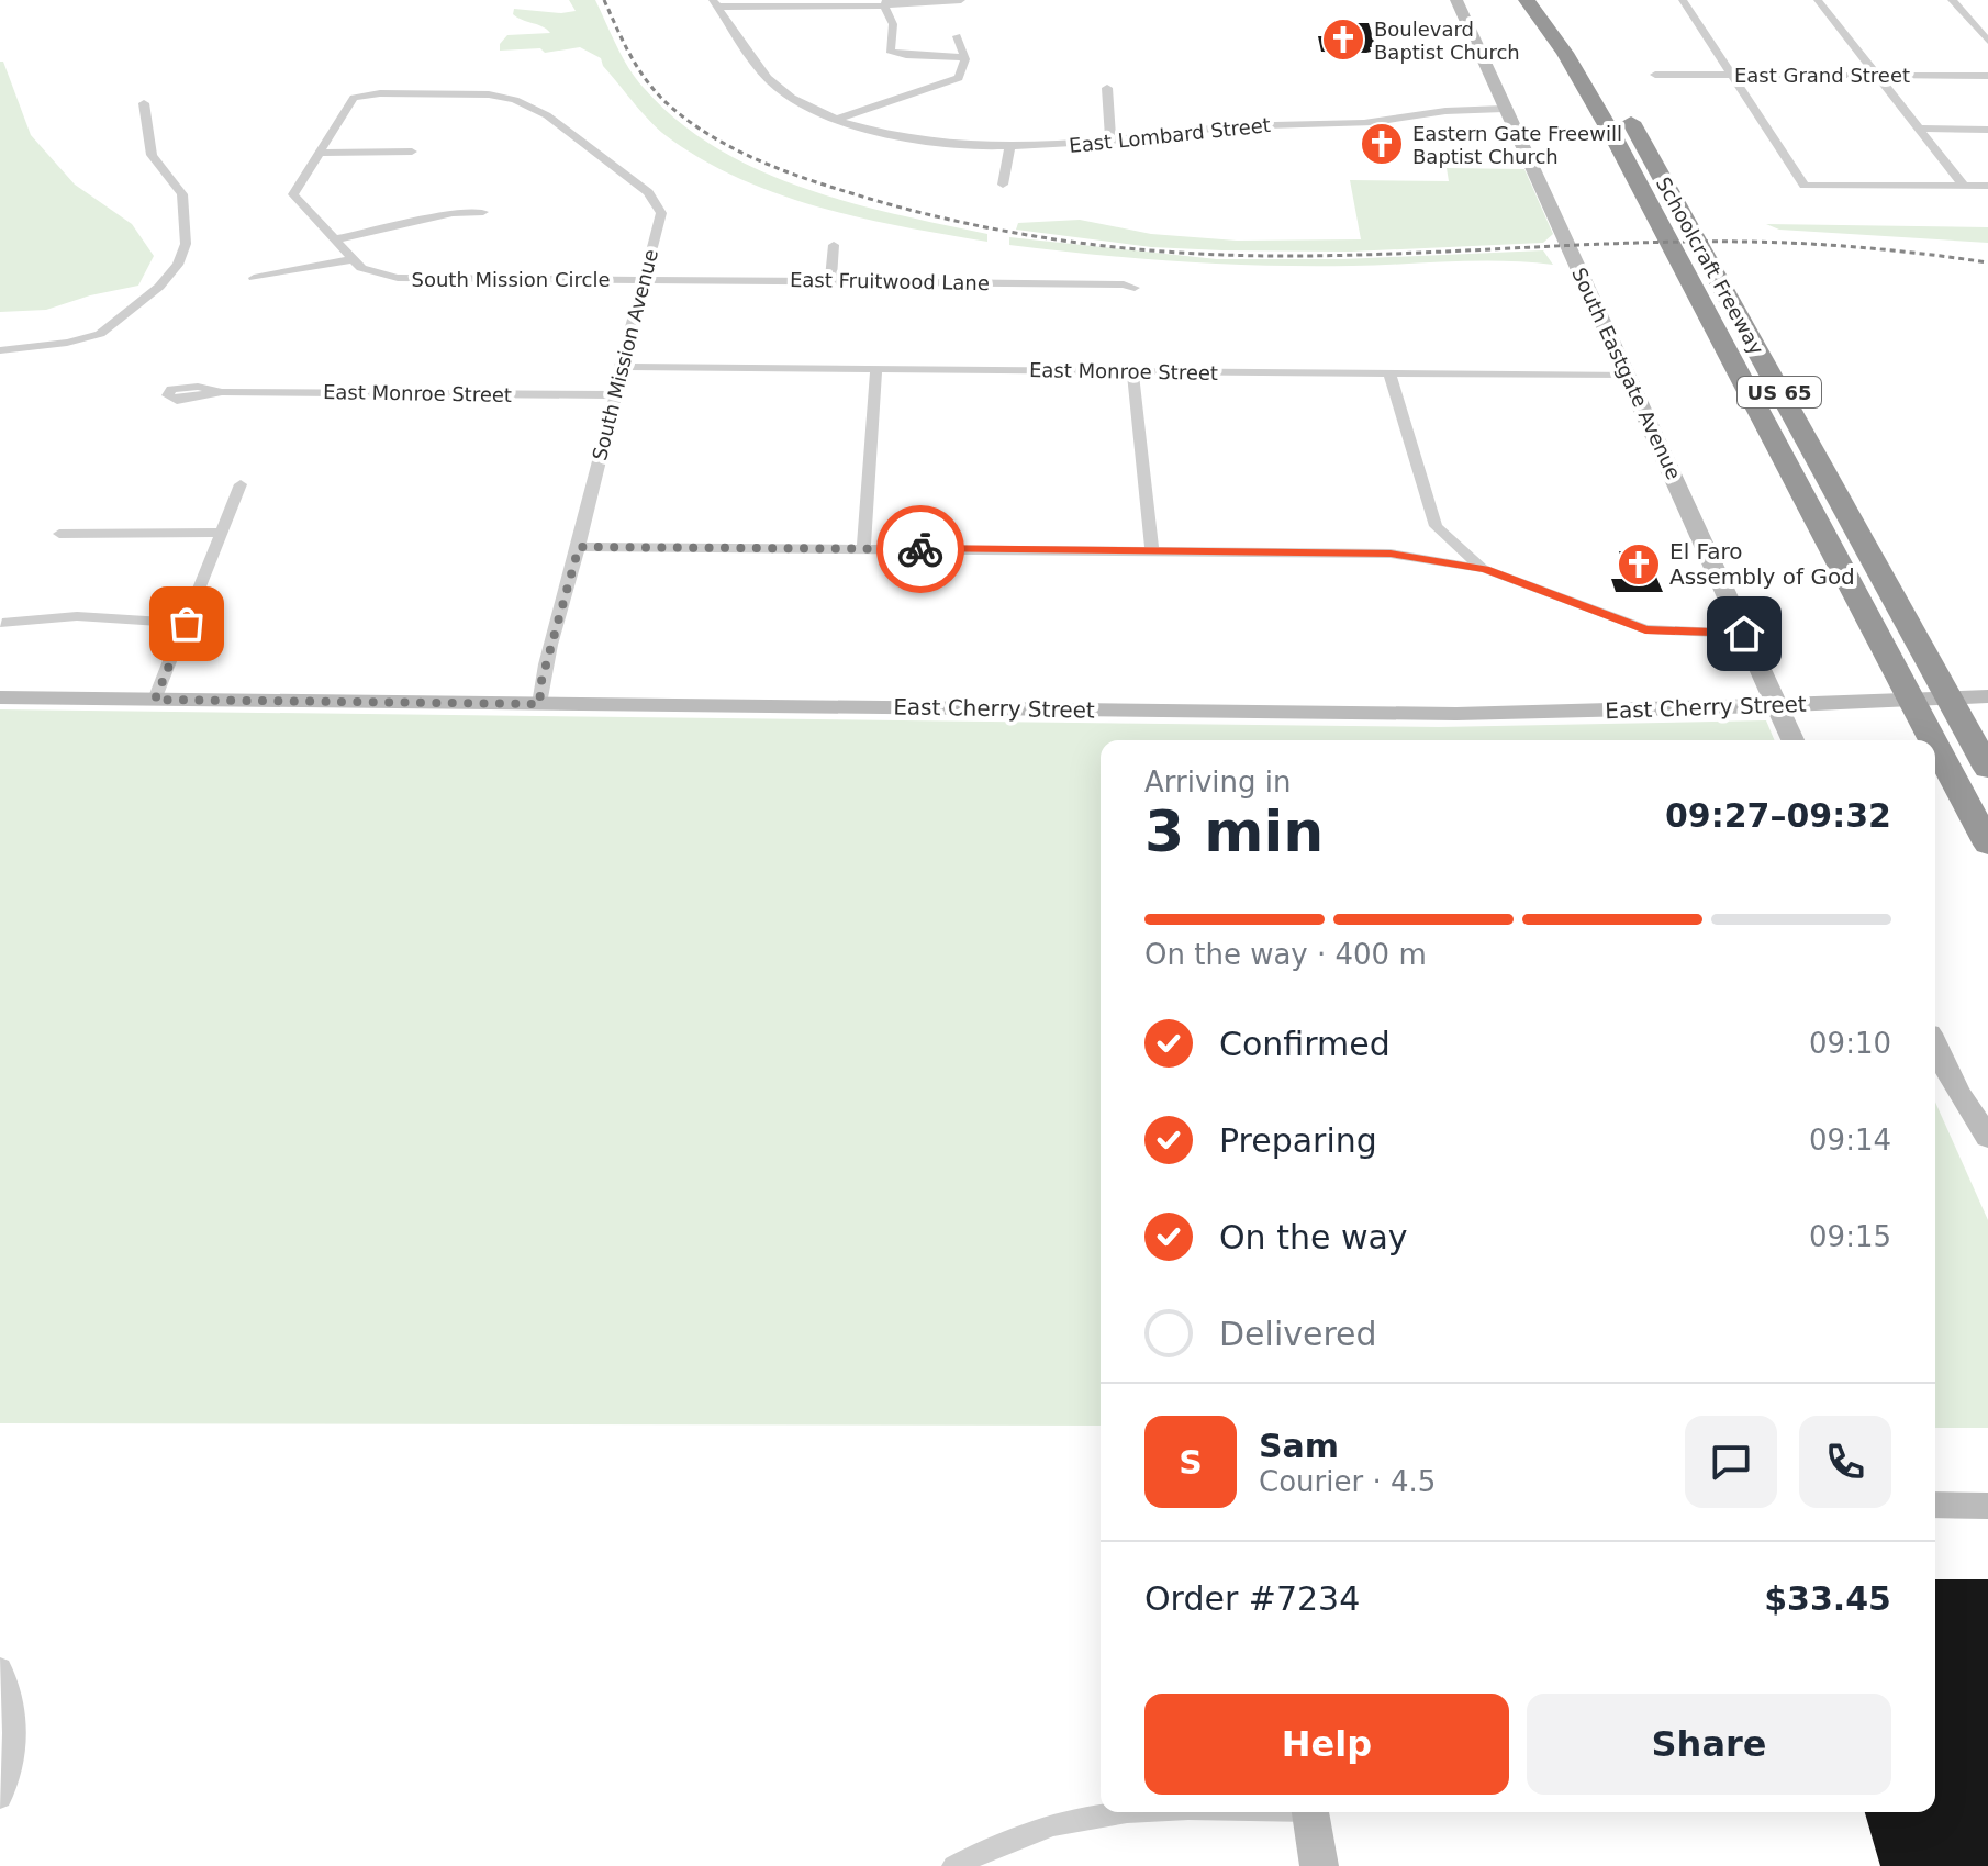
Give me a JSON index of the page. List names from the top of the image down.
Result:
{
  "streets": {
    "highway": ["Schoolcraft Freeway", "US 65"],
    "street": [
      "East Grand Street",
      "East Lombard Street",
      "South Mission Circle",
      "East Fruitwood Lane",
      "South Mission Avenue",
      "East Monroe Street",
      "South Eastgate Avenue",
      "East Cherry Street"
    ]
  },
  "crossings": [
    ["East Lombard Street", "South Eastgate Avenue"],
    ["South Mission Circle", "East Fruitwood Lane"],
    ["South Mission Circle", "South Mission Avenue"],
    ["East Fruitwood Lane", "South Mission Avenue"],
    ["South Mission Avenue", "East Monroe Street"],
    ["South Mission Avenue", "East Cherry Street"],
    ["East Monroe Street", "South Eastgate Avenue"],
    ["South Eastgate Avenue", "East Cherry Street"]
  ],
  "places": {
    "church": ["Boulevard Baptist Church", "Eastern Gate Freewill Baptist Church", "El Faro Assembly of God"]
  },
  "page": {
    "heading": ["3 min", "Arriving in", "09:27–09:32"],
    "panel": [
      "Sam",
      "Courier · 4.5",
      "Order #7234",
      "$33.45"
    ],
    "bar": "On the way · 400 m",
    "list": [
      ["Confirmed", "09:10"],
      ["Preparing", "09:14"],
      ["On the way", "09:15"],
      "Delivered"
    ],
    "round": "S",
    "buttons": ["Help", "Share"]
  }
}
